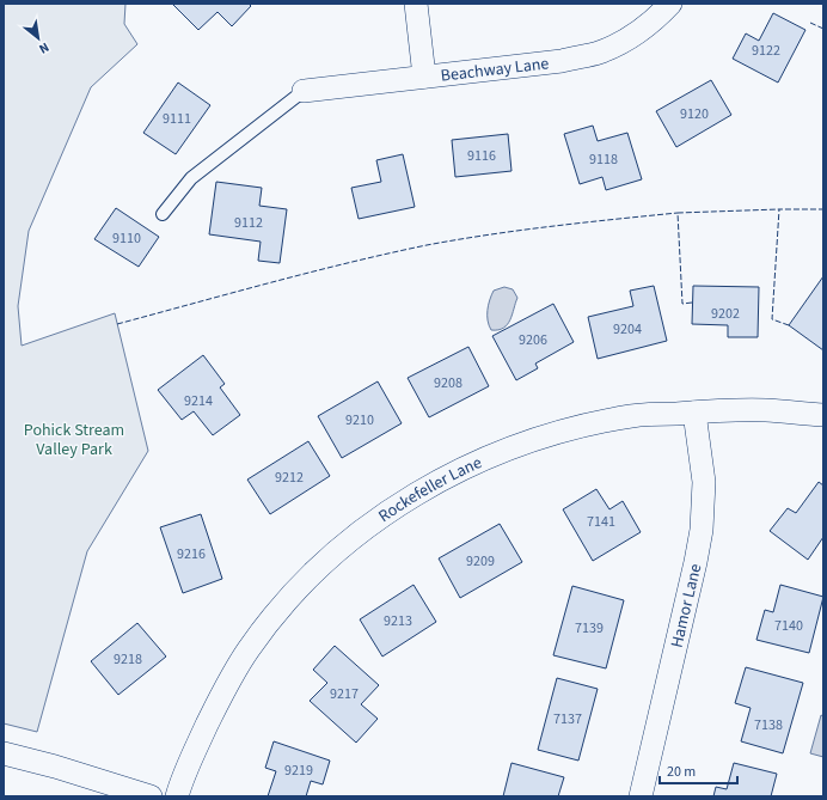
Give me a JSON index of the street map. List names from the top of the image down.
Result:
{
  "streets": {
    "street": ["Beachway Lane", "Rockefeller Lane", "Hamor Lane"]
  },
  "crossings": [
    ["Rockefeller Lane", "Hamor Lane"]
  ],
  "parks": ["Pohick Stream Valley Park"],
  "house_numbers": [
    "9122",
    "9120",
    "9111",
    "9116",
    "9118",
    "9112",
    "9110",
    "9202",
    "9204",
    "9206",
    "9208",
    "9214",
    "9210",
    "9212",
    "7141",
    "9216",
    "9209",
    "9213",
    "7140",
    "7139",
    "9218",
    "9217",
    "7137",
    "7138",
    "9219"
  ],
  "scale_bar": "20 m",
  "north": "bottom right"
}
